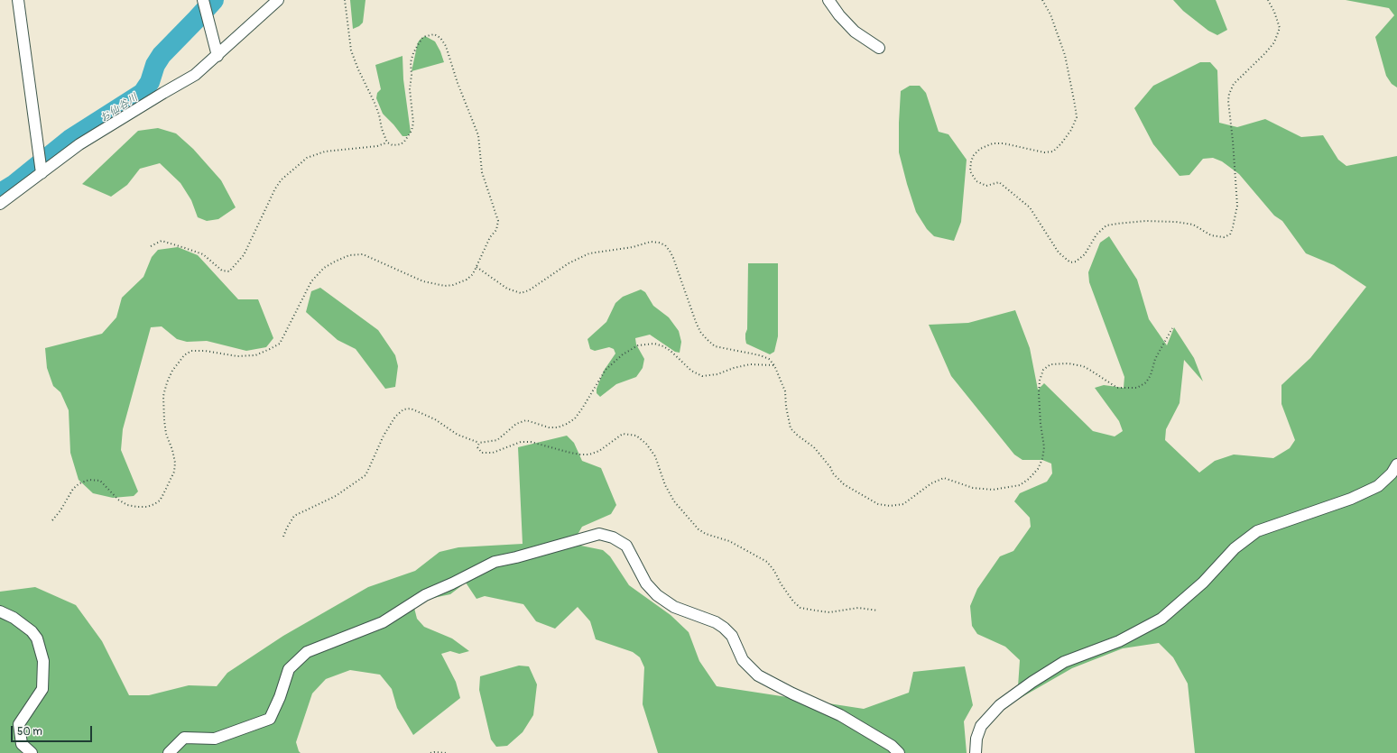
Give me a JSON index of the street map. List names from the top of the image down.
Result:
{
  "water": ["お仙谷川"],
  "scale_bar": "50 m"
}
